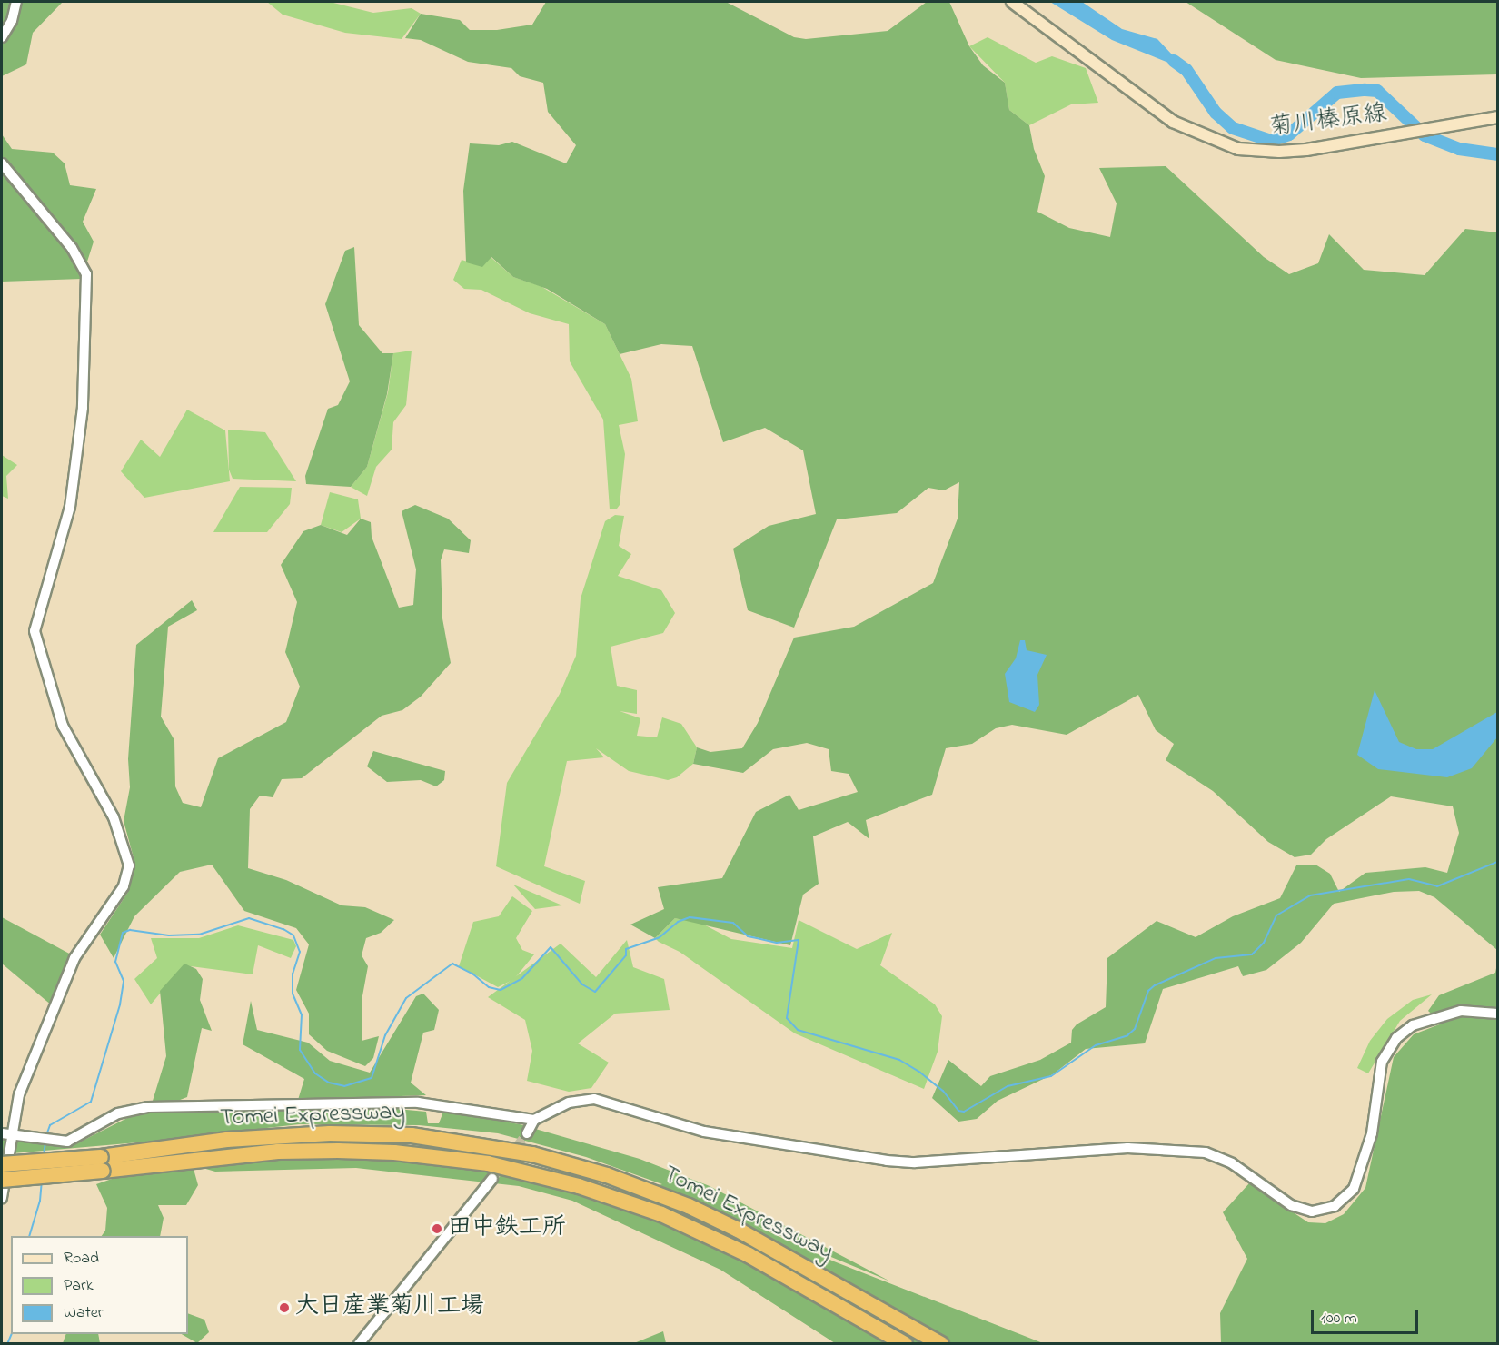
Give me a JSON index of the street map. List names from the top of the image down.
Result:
{
  "streets": {
    "highway": ["Tomei Expressway"],
    "main road": ["菊川榛原線"]
  },
  "places": ["田中鉄工所", "大日産業菊川工場"],
  "legend": ["Road", "Park", "Water"],
  "scale_bar": "100 m"
}
